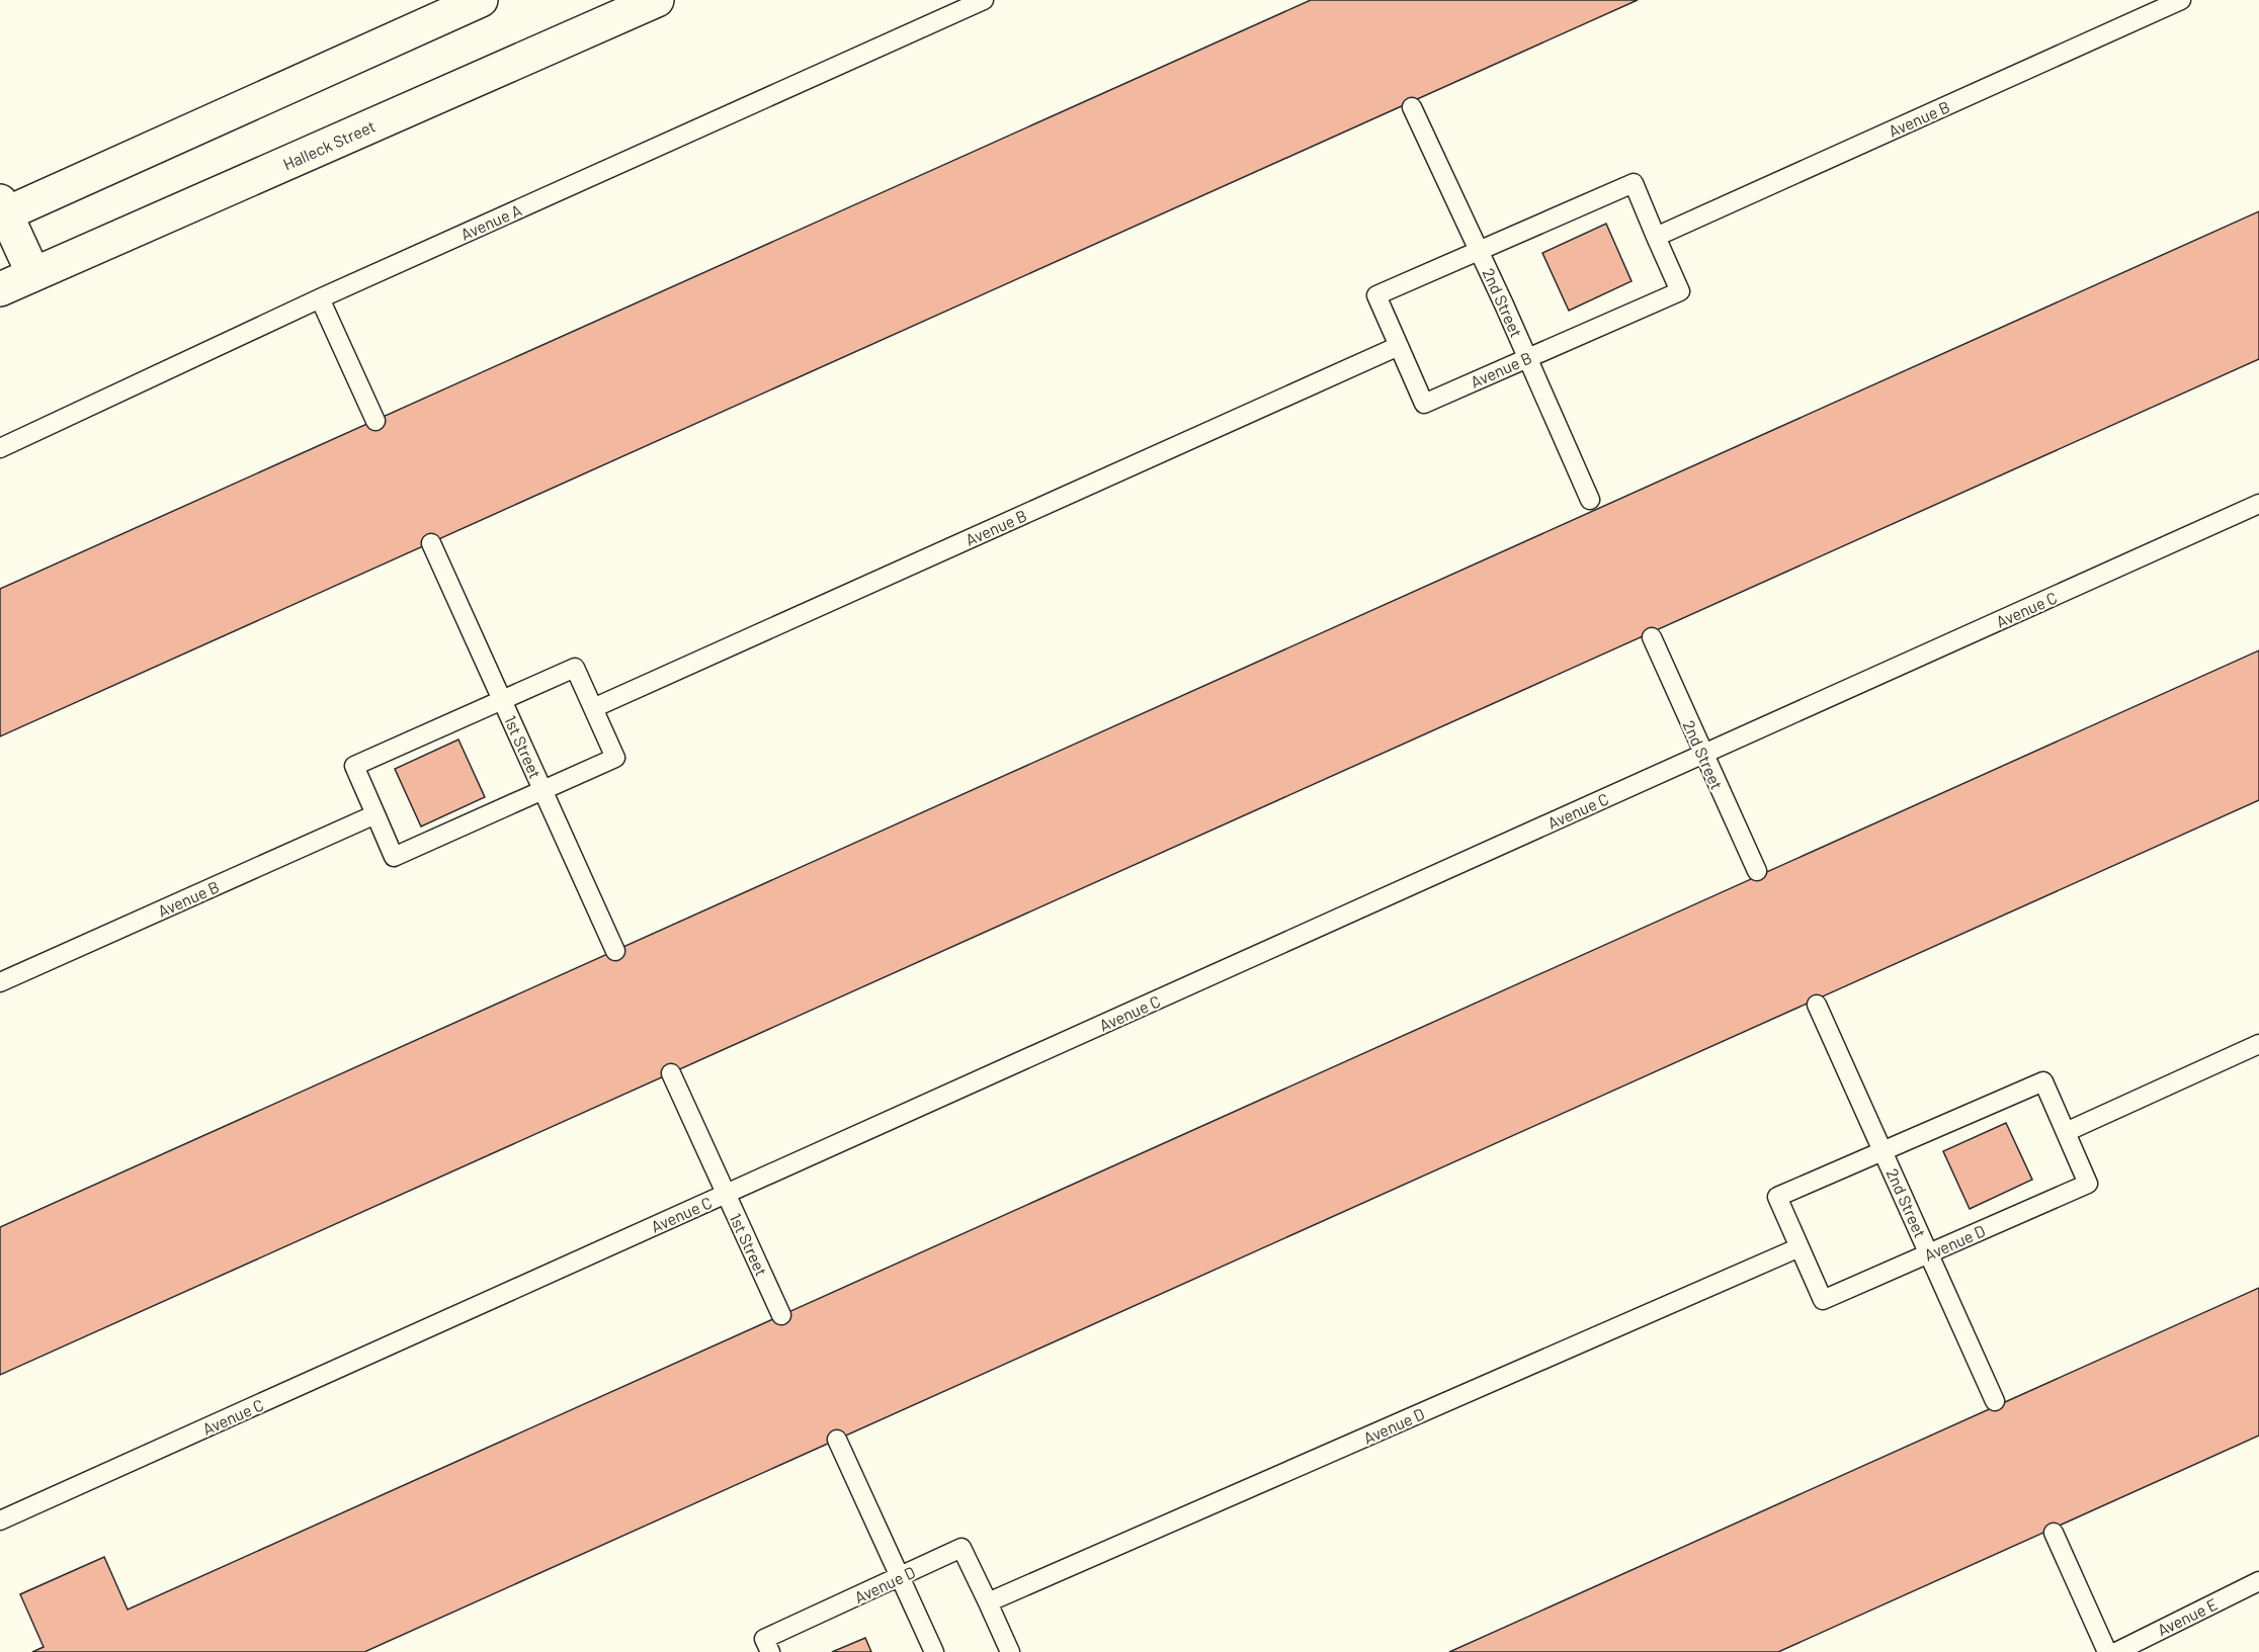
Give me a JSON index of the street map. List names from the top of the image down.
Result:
{
  "streets": {
    "main road": ["Halleck Street"],
    "lane": [
      "Avenue B",
      "Avenue A",
      "2nd Street",
      "Avenue C",
      "1st Street",
      "Avenue D",
      "Avenue E"
    ]
  },
  "crossings": [
    ["Avenue B", "2nd Street"],
    ["2nd Street", "Avenue C"],
    ["2nd Street", "Avenue D"],
    ["Avenue C", "1st Street"]
  ]
}
